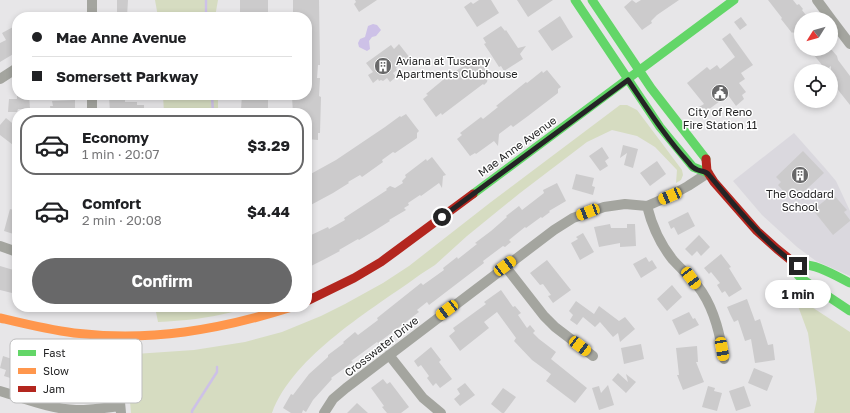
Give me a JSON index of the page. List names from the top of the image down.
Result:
{
  "streets": {
    "main road": ["Mae Anne Avenue"],
    "street": ["Crosswater Drive"]
  },
  "places": {
    "building": ["Aviana at Tuscany Apartments Clubhouse", "The Goddard School"],
    "public building": ["City of Reno Fire Station 11"]
  },
  "legend": ["Fast", "Slow", "Jam"],
  "north": "bottom left",
  "page": {
    "banner": ["Mae Anne Avenue", "Somersett Parkway"],
    "list": [
      {
        "name": "Economy",
        "note": "1 min · 20:07",
        "value": "$3.29"
      },
      {
        "name": "Comfort",
        "note": "2 min · 20:08",
        "value": "$4.44"
      }
    ],
    "buttons": "Confirm",
    "bubble": "1 min"
  }
}
